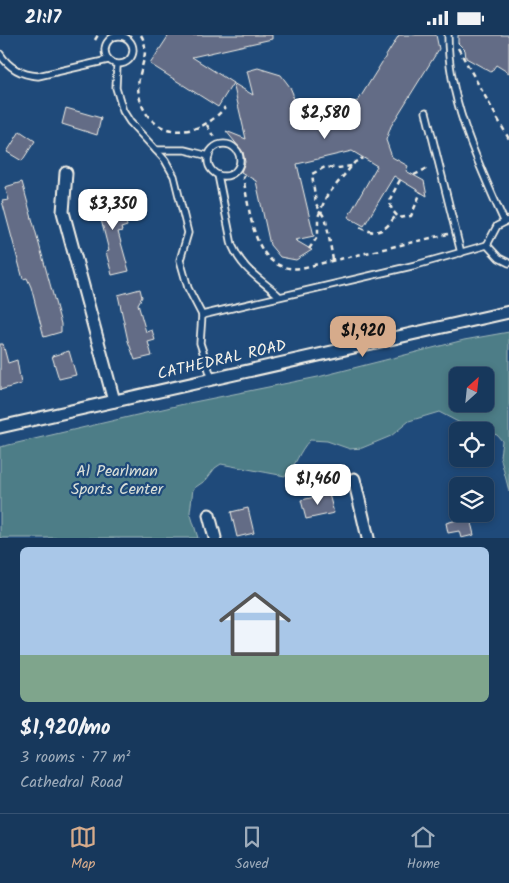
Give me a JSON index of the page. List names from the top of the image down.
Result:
{
  "streets": {
    "street": ["CATHEDRAL ROAD"]
  },
  "parks": ["Al Pearlman Sports Center"],
  "north": "top right",
  "page": {
    "status": "21:17",
    "price": [
      "$2,580",
      "$3,350",
      "$1,920",
      "$1,460"
    ],
    "list": [
      {
        "name": "$1,920/mo",
        "note": "3 rooms · 77 m² · Cathedral Road"
      }
    ],
    "tabs": ["Map", "Saved", "Home"]
  }
}
